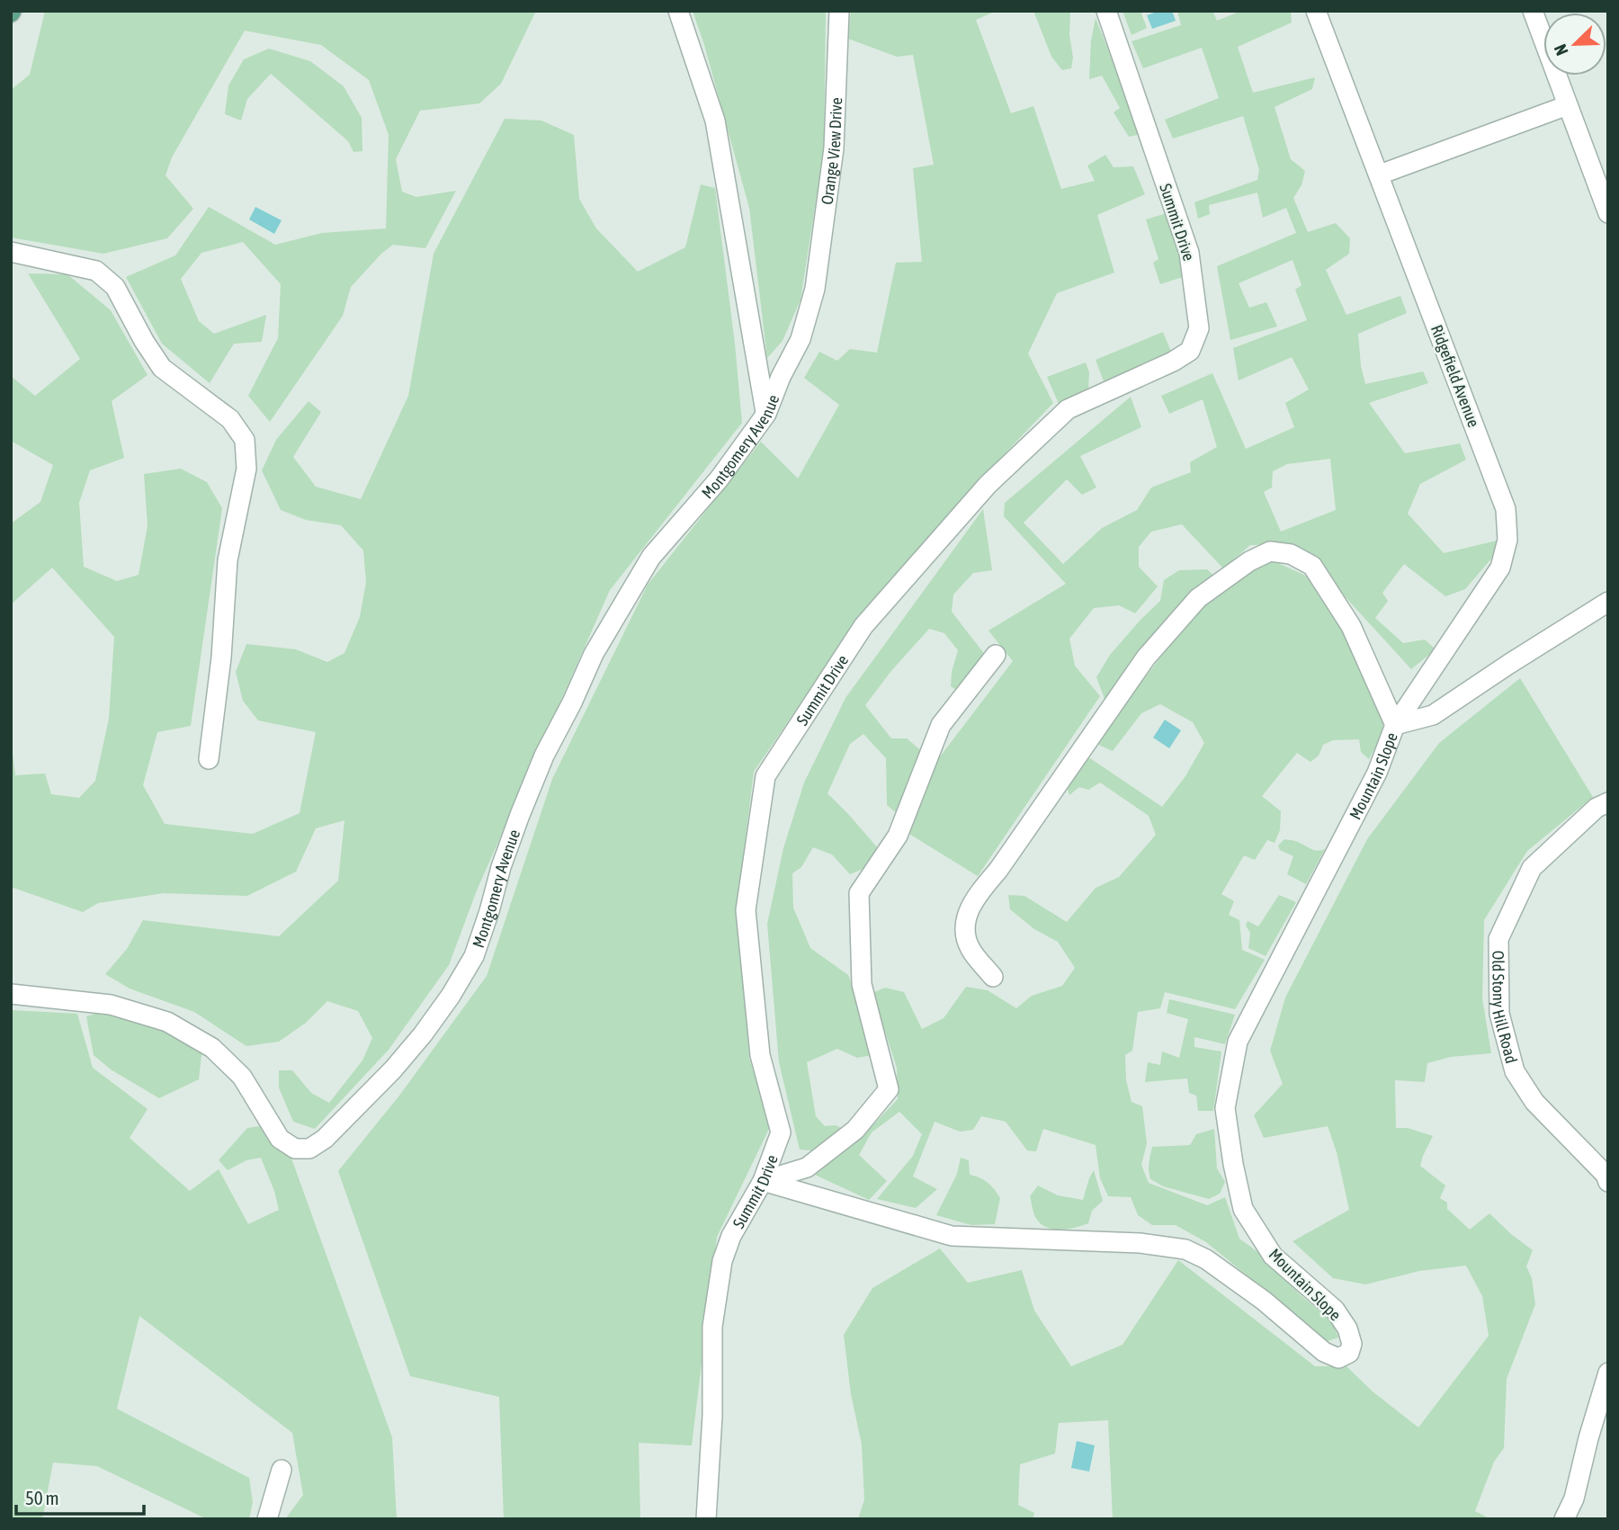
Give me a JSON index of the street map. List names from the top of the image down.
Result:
{
  "streets": {
    "street": [
      "Orange View Drive",
      "Summit Drive",
      "Ridgefield Avenue",
      "Montgomery Avenue",
      "Mountain Slope",
      "Old Stony Hill Road"
    ]
  },
  "crossings": [
    ["Orange View Drive", "Montgomery Avenue"],
    ["Summit Drive", "Mountain Slope"],
    ["Ridgefield Avenue", "Mountain Slope"]
  ],
  "scale_bar": "50 m",
  "north": "bottom left"
}
